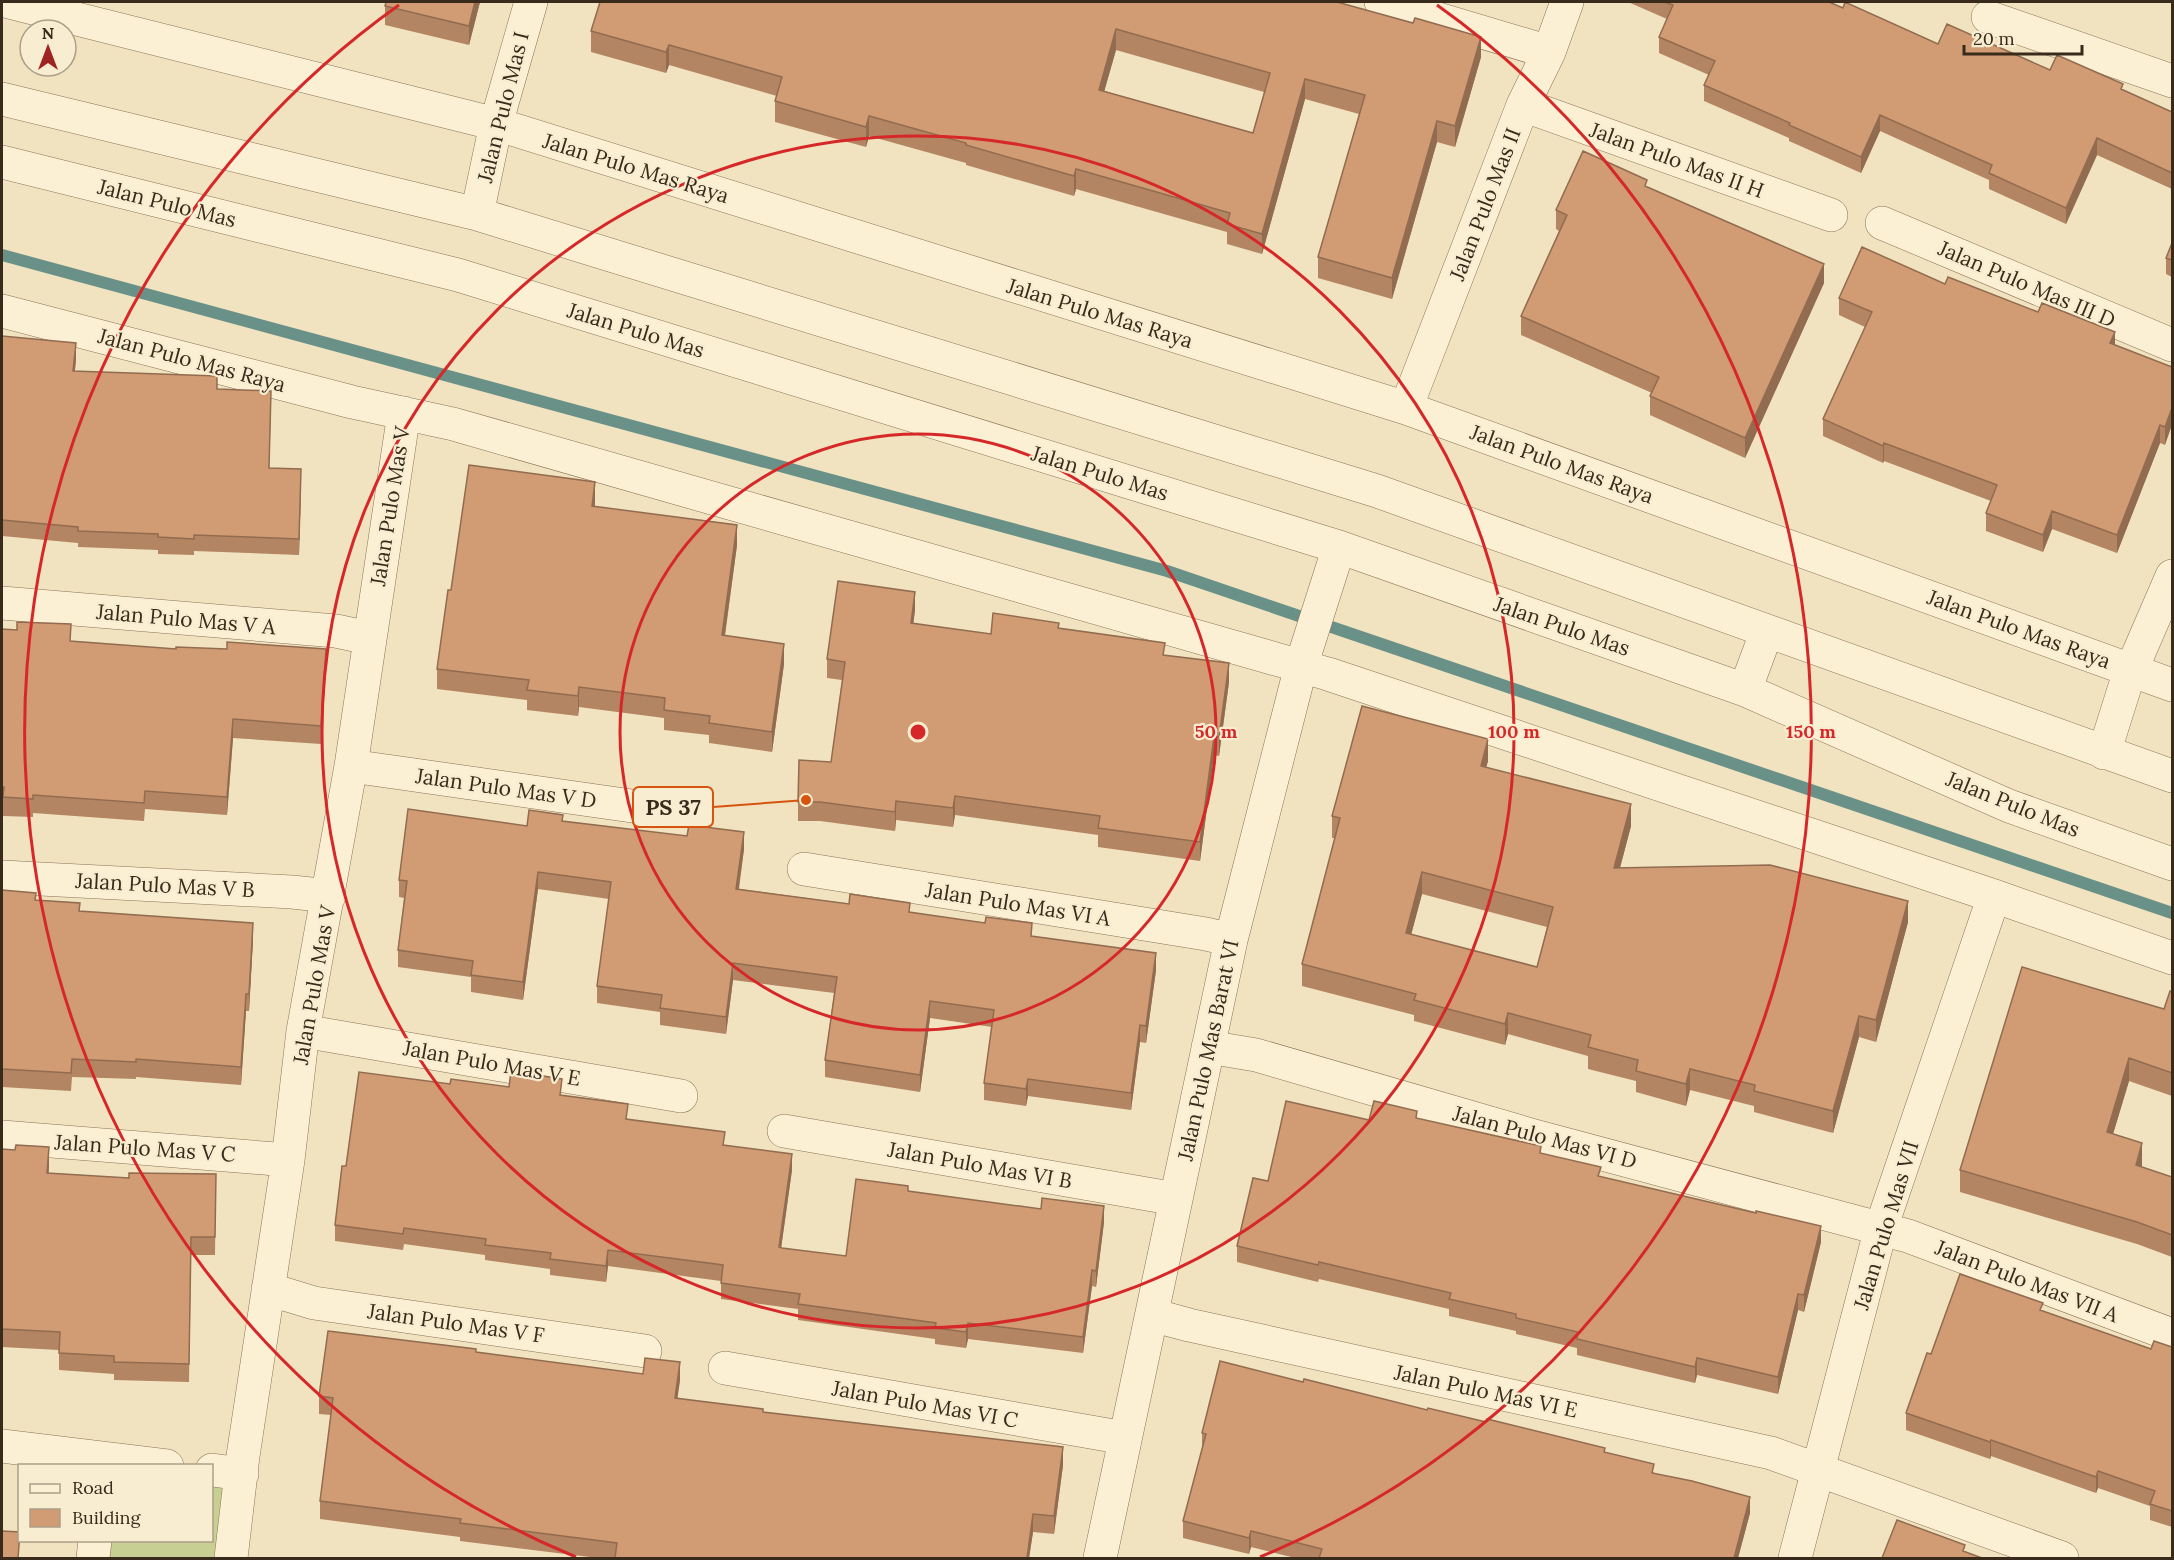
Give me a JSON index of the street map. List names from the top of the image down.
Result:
{
  "streets": {
    "street": [
      "Jalan Pulo Mas I",
      "Jalan Pulo Mas II H",
      "Jalan Pulo Mas Raya",
      "Jalan Pulo Mas",
      "Jalan Pulo Mas II",
      "Jalan Pulo Mas III D",
      "Jalan Pulo Mas V",
      "Jalan Pulo Mas V A",
      "Jalan Pulo Mas V D",
      "Jalan Pulo Mas V B",
      "Jalan Pulo Mas VI A",
      "Jalan Pulo Mas Barat VI",
      "Jalan Pulo Mas V E",
      "Jalan Pulo Mas VI D",
      "Jalan Pulo Mas V C",
      "Jalan Pulo Mas VI B",
      "Jalan Pulo Mas VII",
      "Jalan Pulo Mas VII A",
      "Jalan Pulo Mas V F",
      "Jalan Pulo Mas VI E",
      "Jalan Pulo Mas VI C"
    ]
  },
  "crossings": [
    ["Jalan Pulo Mas I", "Jalan Pulo Mas Raya"],
    ["Jalan Pulo Mas II H", "Jalan Pulo Mas II"],
    ["Jalan Pulo Mas Raya", "Jalan Pulo Mas II"],
    ["Jalan Pulo Mas Raya", "Jalan Pulo Mas V"],
    ["Jalan Pulo Mas Raya", "Jalan Pulo Mas Barat VI"],
    ["Jalan Pulo Mas Raya", "Jalan Pulo Mas VII"],
    ["Jalan Pulo Mas", "Jalan Pulo Mas Barat VI"],
    ["Jalan Pulo Mas V", "Jalan Pulo Mas V A"],
    ["Jalan Pulo Mas V", "Jalan Pulo Mas V D"],
    ["Jalan Pulo Mas V", "Jalan Pulo Mas V B"],
    ["Jalan Pulo Mas V", "Jalan Pulo Mas V E"],
    ["Jalan Pulo Mas V", "Jalan Pulo Mas V C"],
    ["Jalan Pulo Mas V", "Jalan Pulo Mas V F"],
    ["Jalan Pulo Mas VI A", "Jalan Pulo Mas Barat VI"],
    ["Jalan Pulo Mas Barat VI", "Jalan Pulo Mas VI D"],
    ["Jalan Pulo Mas Barat VI", "Jalan Pulo Mas VI B"],
    ["Jalan Pulo Mas Barat VI", "Jalan Pulo Mas VI E"],
    ["Jalan Pulo Mas Barat VI", "Jalan Pulo Mas VI C"],
    ["Jalan Pulo Mas VI D", "Jalan Pulo Mas VII"],
    ["Jalan Pulo Mas VI D", "Jalan Pulo Mas VII A"],
    ["Jalan Pulo Mas VII", "Jalan Pulo Mas VII A"],
    ["Jalan Pulo Mas VII", "Jalan Pulo Mas VI E"]
  ],
  "places": ["PS 37"],
  "legend": ["Road", "Building"],
  "scale_bar": "20 m",
  "north": "top",
  "rings": ["50 m", "100 m", "150 m"]
}
